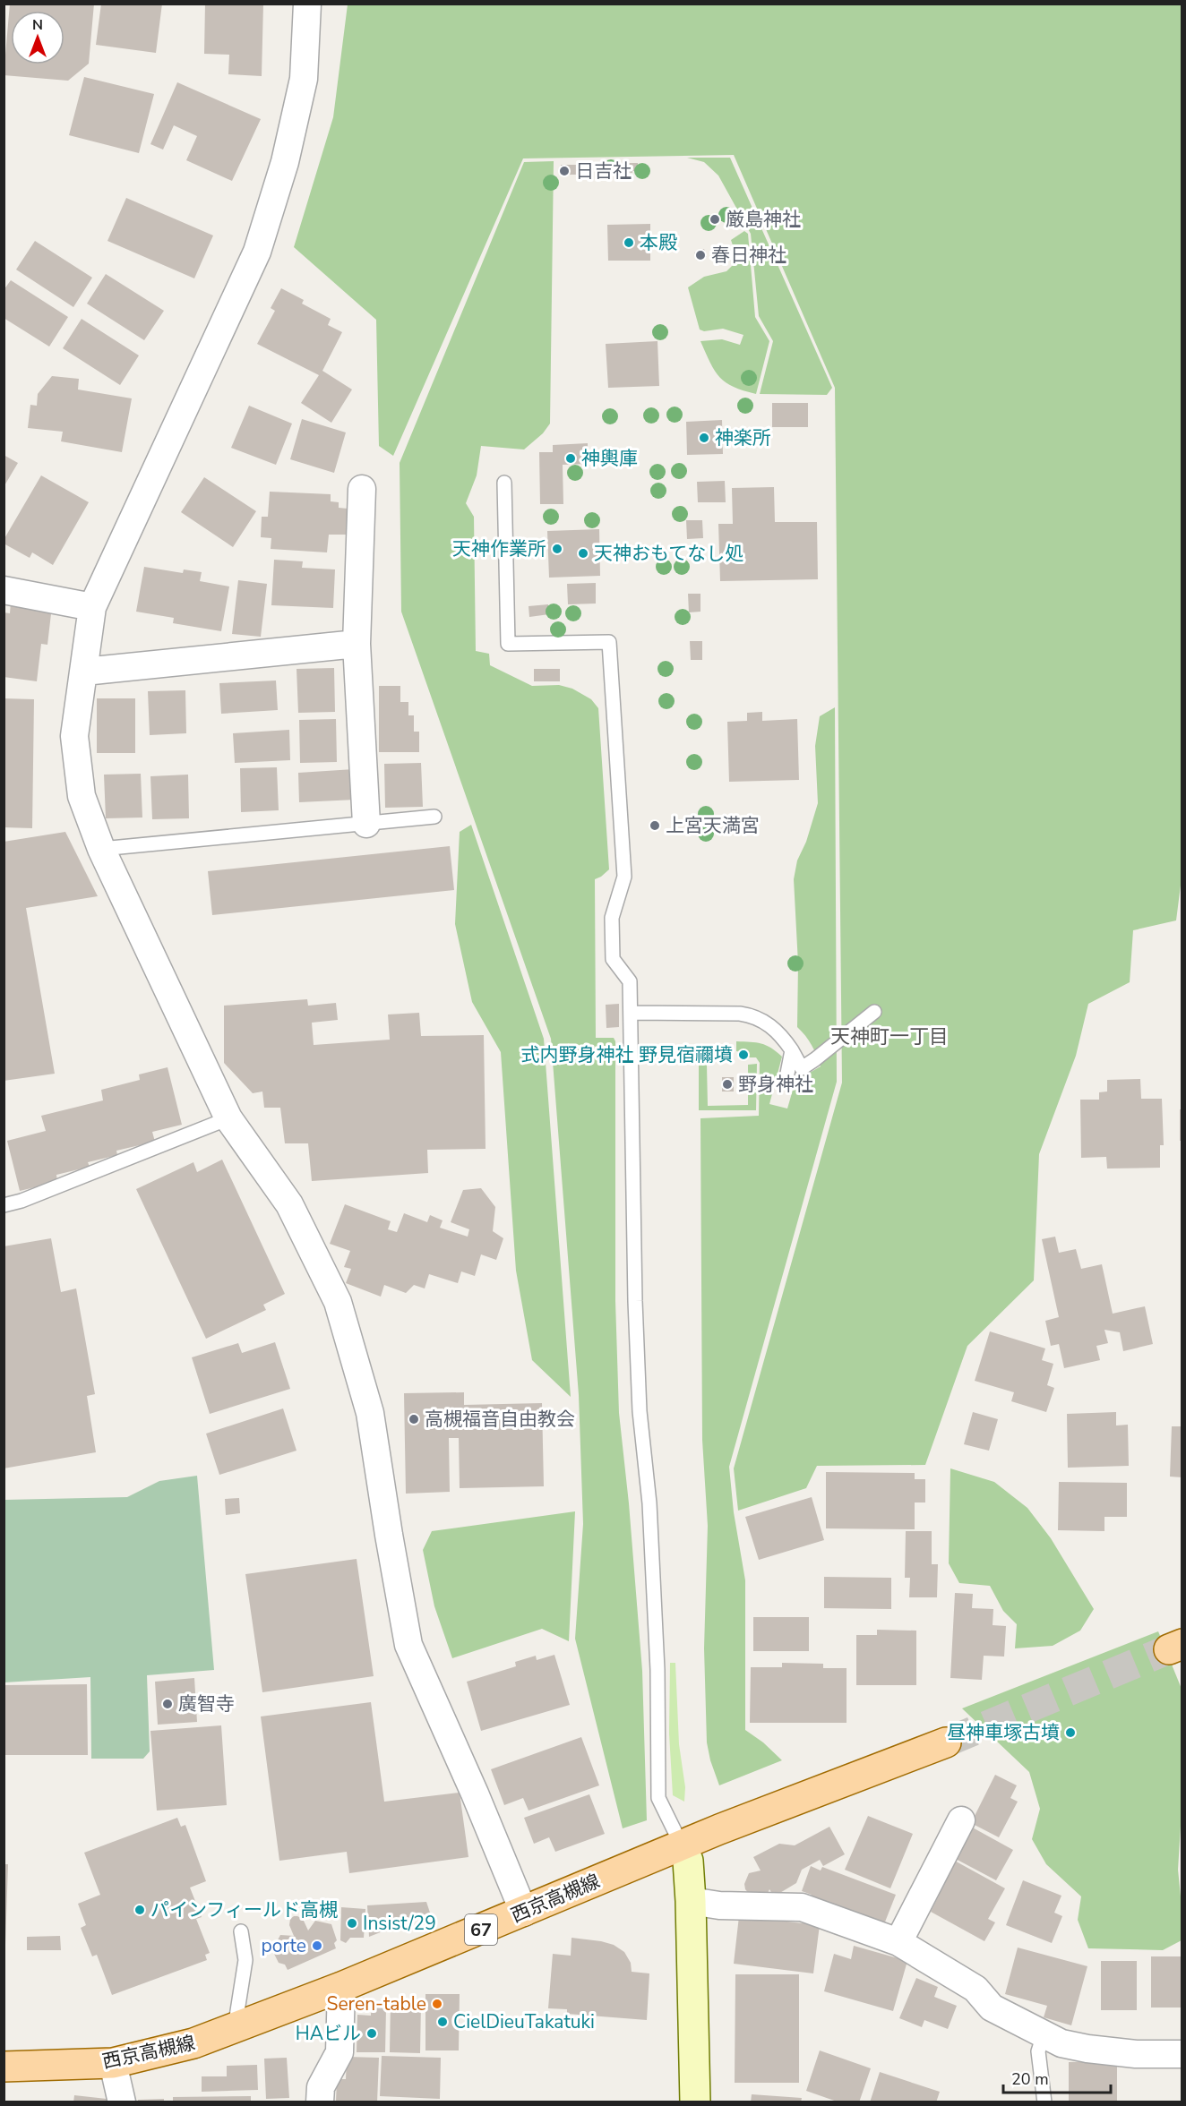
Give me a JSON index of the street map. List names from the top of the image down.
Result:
{
  "streets": {
    "main road": ["西京高槻線", "67"]
  },
  "districts": ["天神町一丁目"],
  "places": [
    "日吉社",
    "厳島神社",
    "本殿",
    "春日神社",
    "神楽所",
    "神輿庫",
    "天神作業所",
    "天神おもてなし処",
    "上宮天満宮",
    "式内野身神社 野見宿禰墳",
    "野身神社",
    "高槻福音自由教会",
    "廣智寺",
    "昼神車塚古墳",
    "パインフィールド高槻",
    "Insist/29",
    "porte",
    "Seren-table",
    "CielDieuTakatuki",
    "HAビル"
  ],
  "scale_bar": "20 m",
  "north": "top"
}
